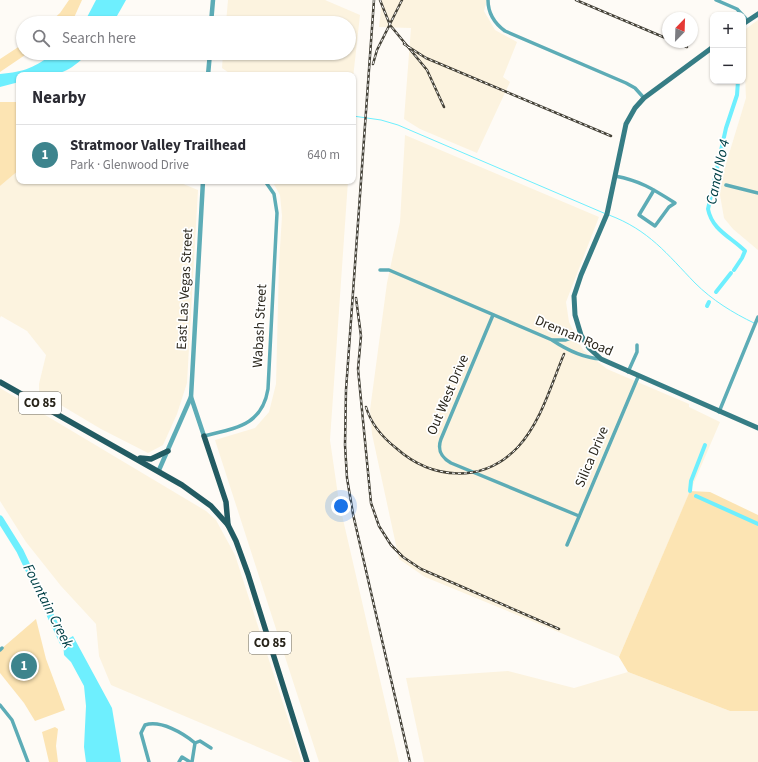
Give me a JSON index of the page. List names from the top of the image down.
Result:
{
  "streets": {
    "main road": ["Drennan Road", "CO 85"],
    "street": [
      "East Las Vegas Street",
      "Wabash Street",
      "Out West Drive",
      "Silica Drive"
    ]
  },
  "crossings": [
    ["East Las Vegas Street", "Wabash Street"],
    ["East Las Vegas Street", "CO 85"],
    ["Drennan Road", "Out West Drive"],
    ["Drennan Road", "Silica Drive"],
    ["Out West Drive", "Silica Drive"]
  ],
  "water": ["Canal No 4", "Fountain Creek"],
  "north": "top right",
  "page": {
    "map_buttons": ["+", "−"],
    "search": "Search here",
    "heading": "Nearby",
    "list": [
      {
        "mark": "1",
        "name": "Stratmoor Valley Trailhead",
        "note": "Park · Glenwood Drive",
        "value": "640 m"
      }
    ],
    "pins": "1"
  }
}
